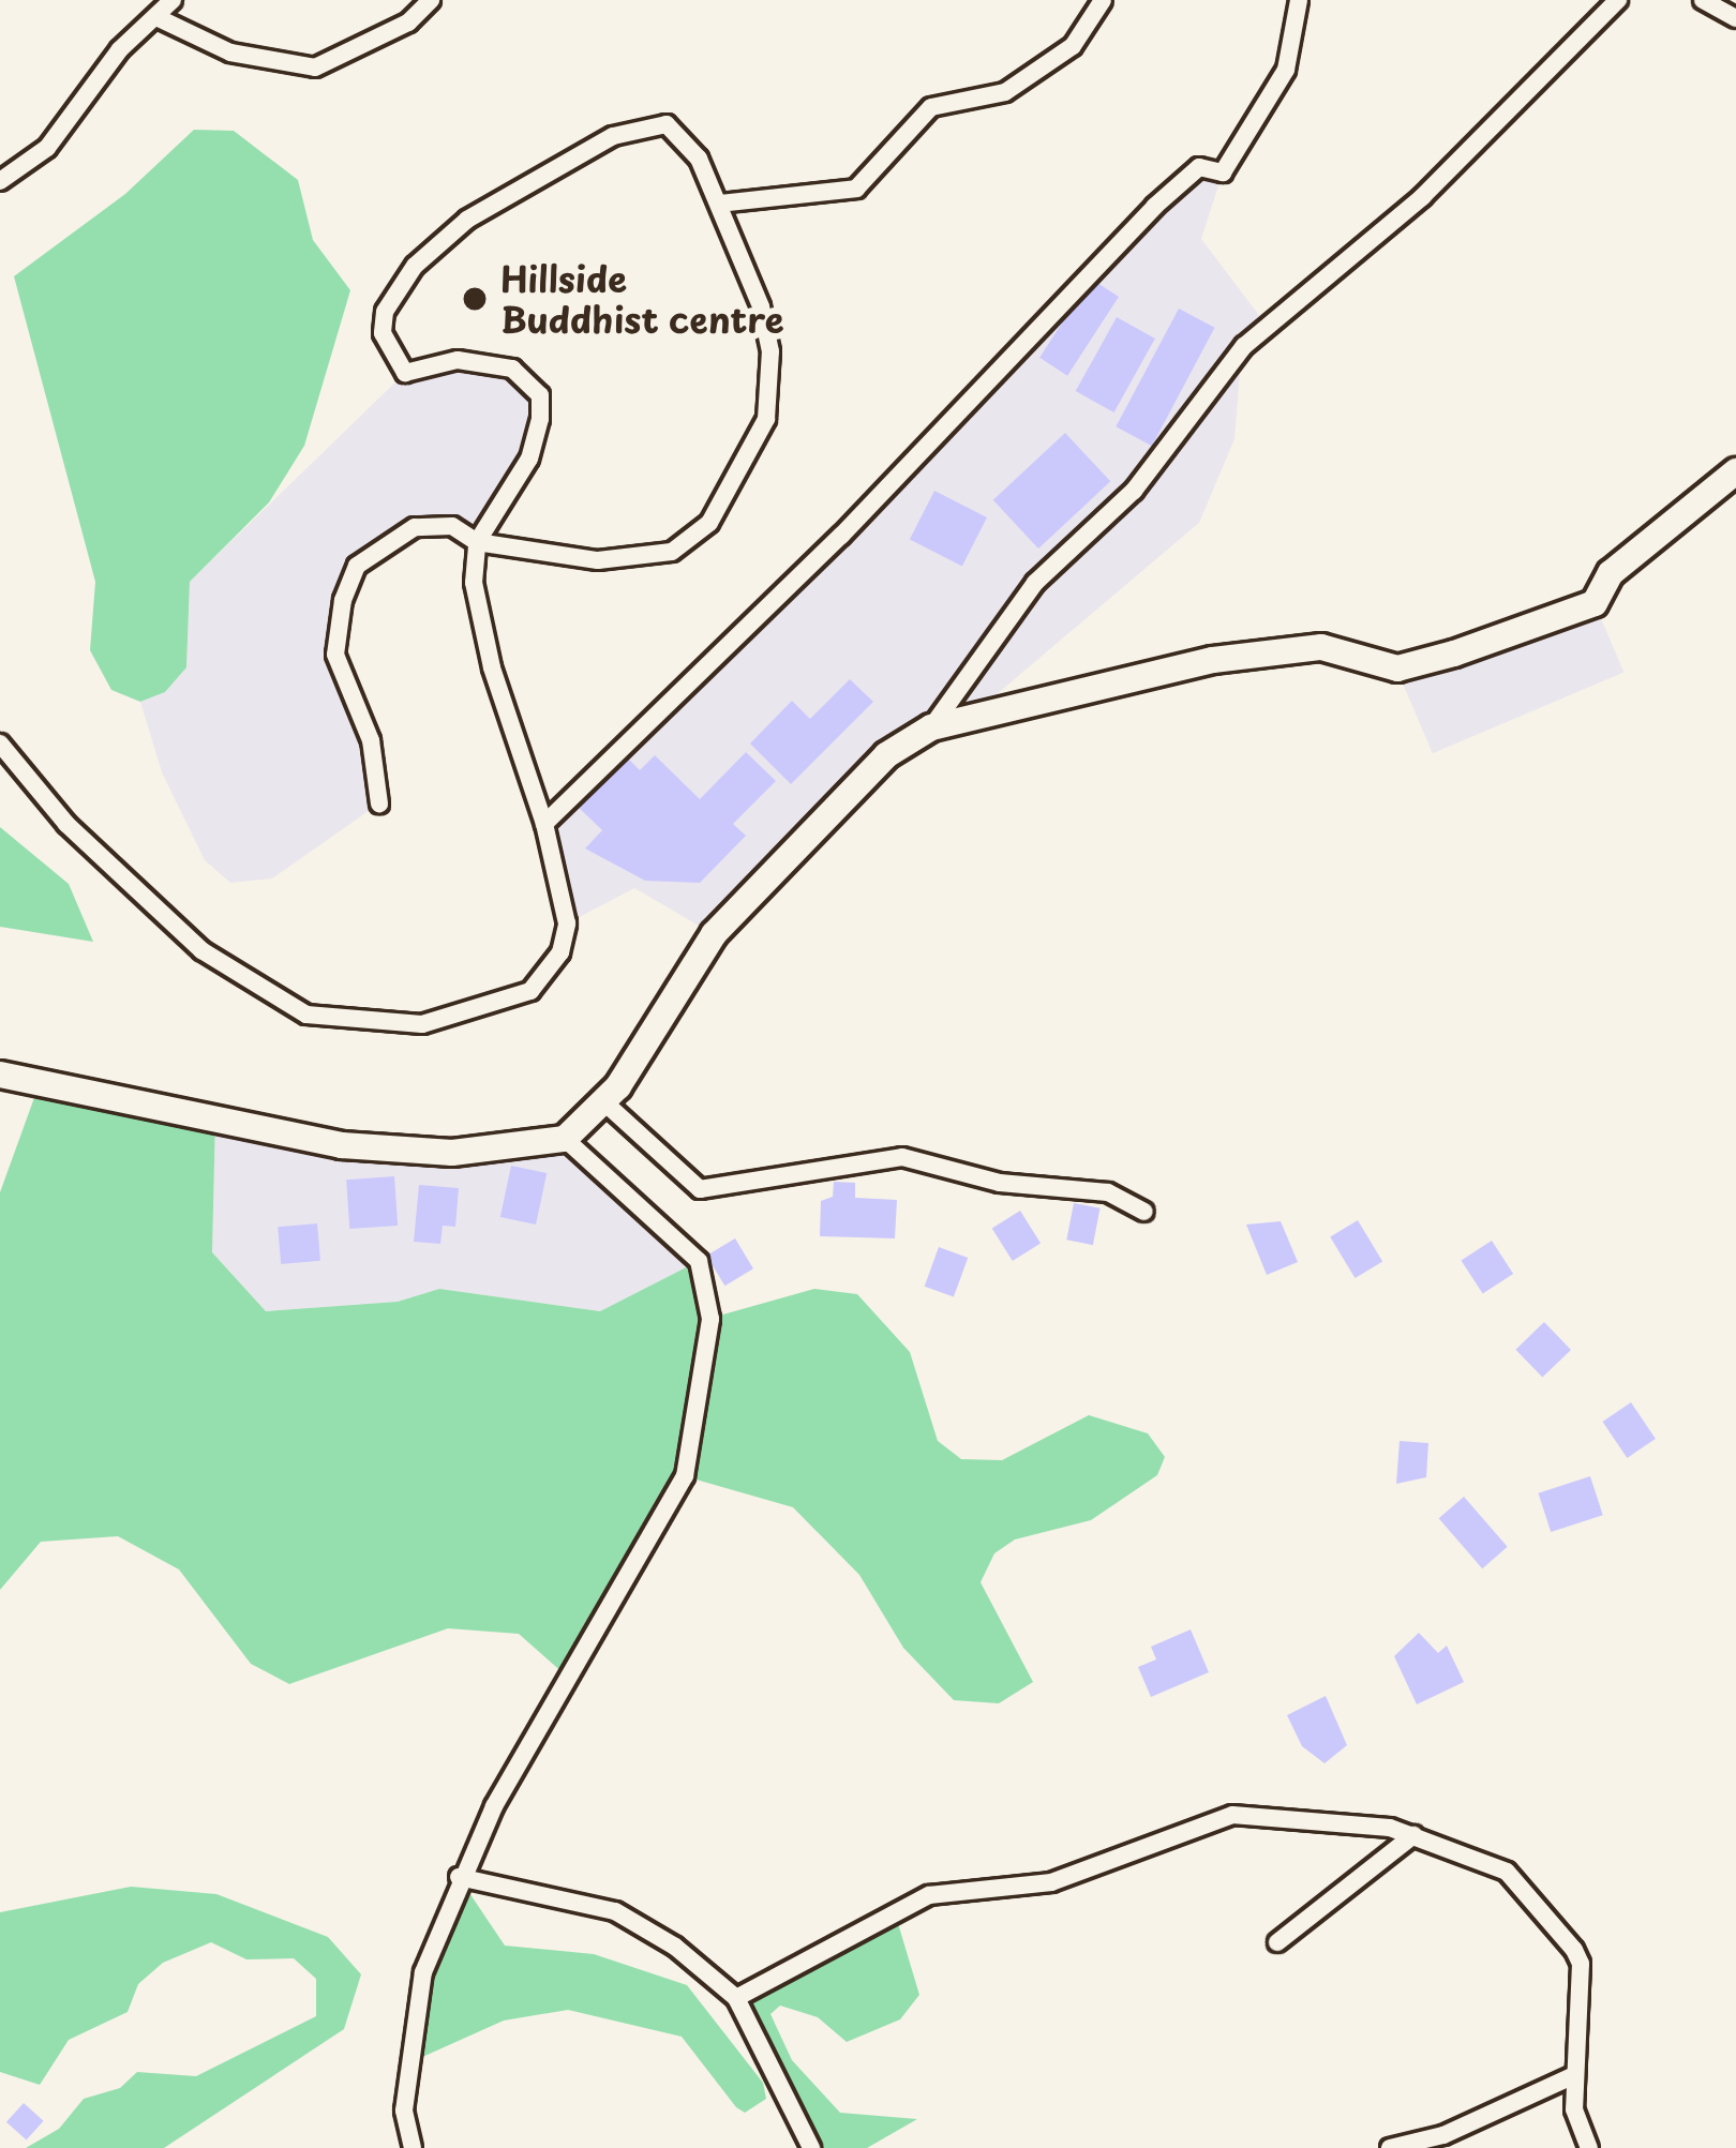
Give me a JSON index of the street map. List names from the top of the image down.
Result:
{
  "places": ["Hillside Buddhist centre"]
}
